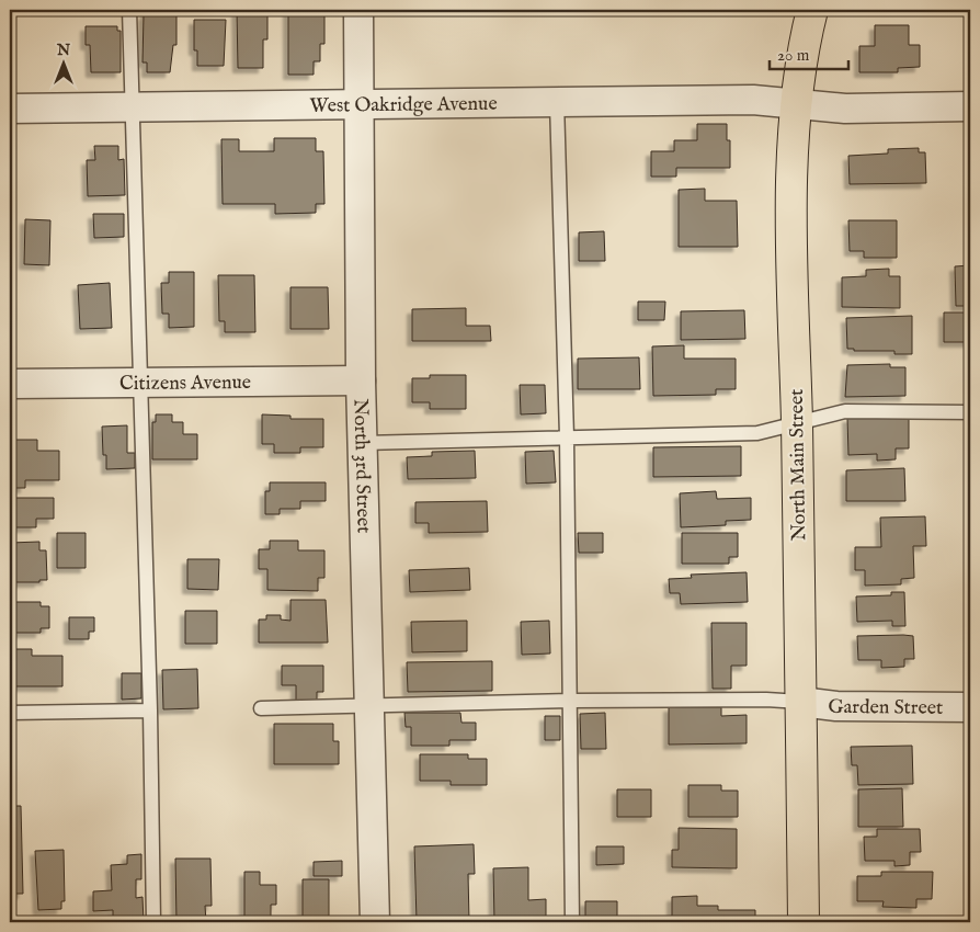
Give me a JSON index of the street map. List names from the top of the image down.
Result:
{
  "streets": {
    "main road": ["North Main Street"],
    "street": [
      "West Oakridge Avenue",
      "Citizens Avenue",
      "North 3rd Street",
      "Garden Street"
    ]
  },
  "crossings": [
    ["West Oakridge Avenue", "North Main Street"],
    ["West Oakridge Avenue", "North 3rd Street"],
    ["Citizens Avenue", "North 3rd Street"],
    ["North Main Street", "Garden Street"]
  ],
  "scale_bar": "20 m",
  "north": "top"
}
